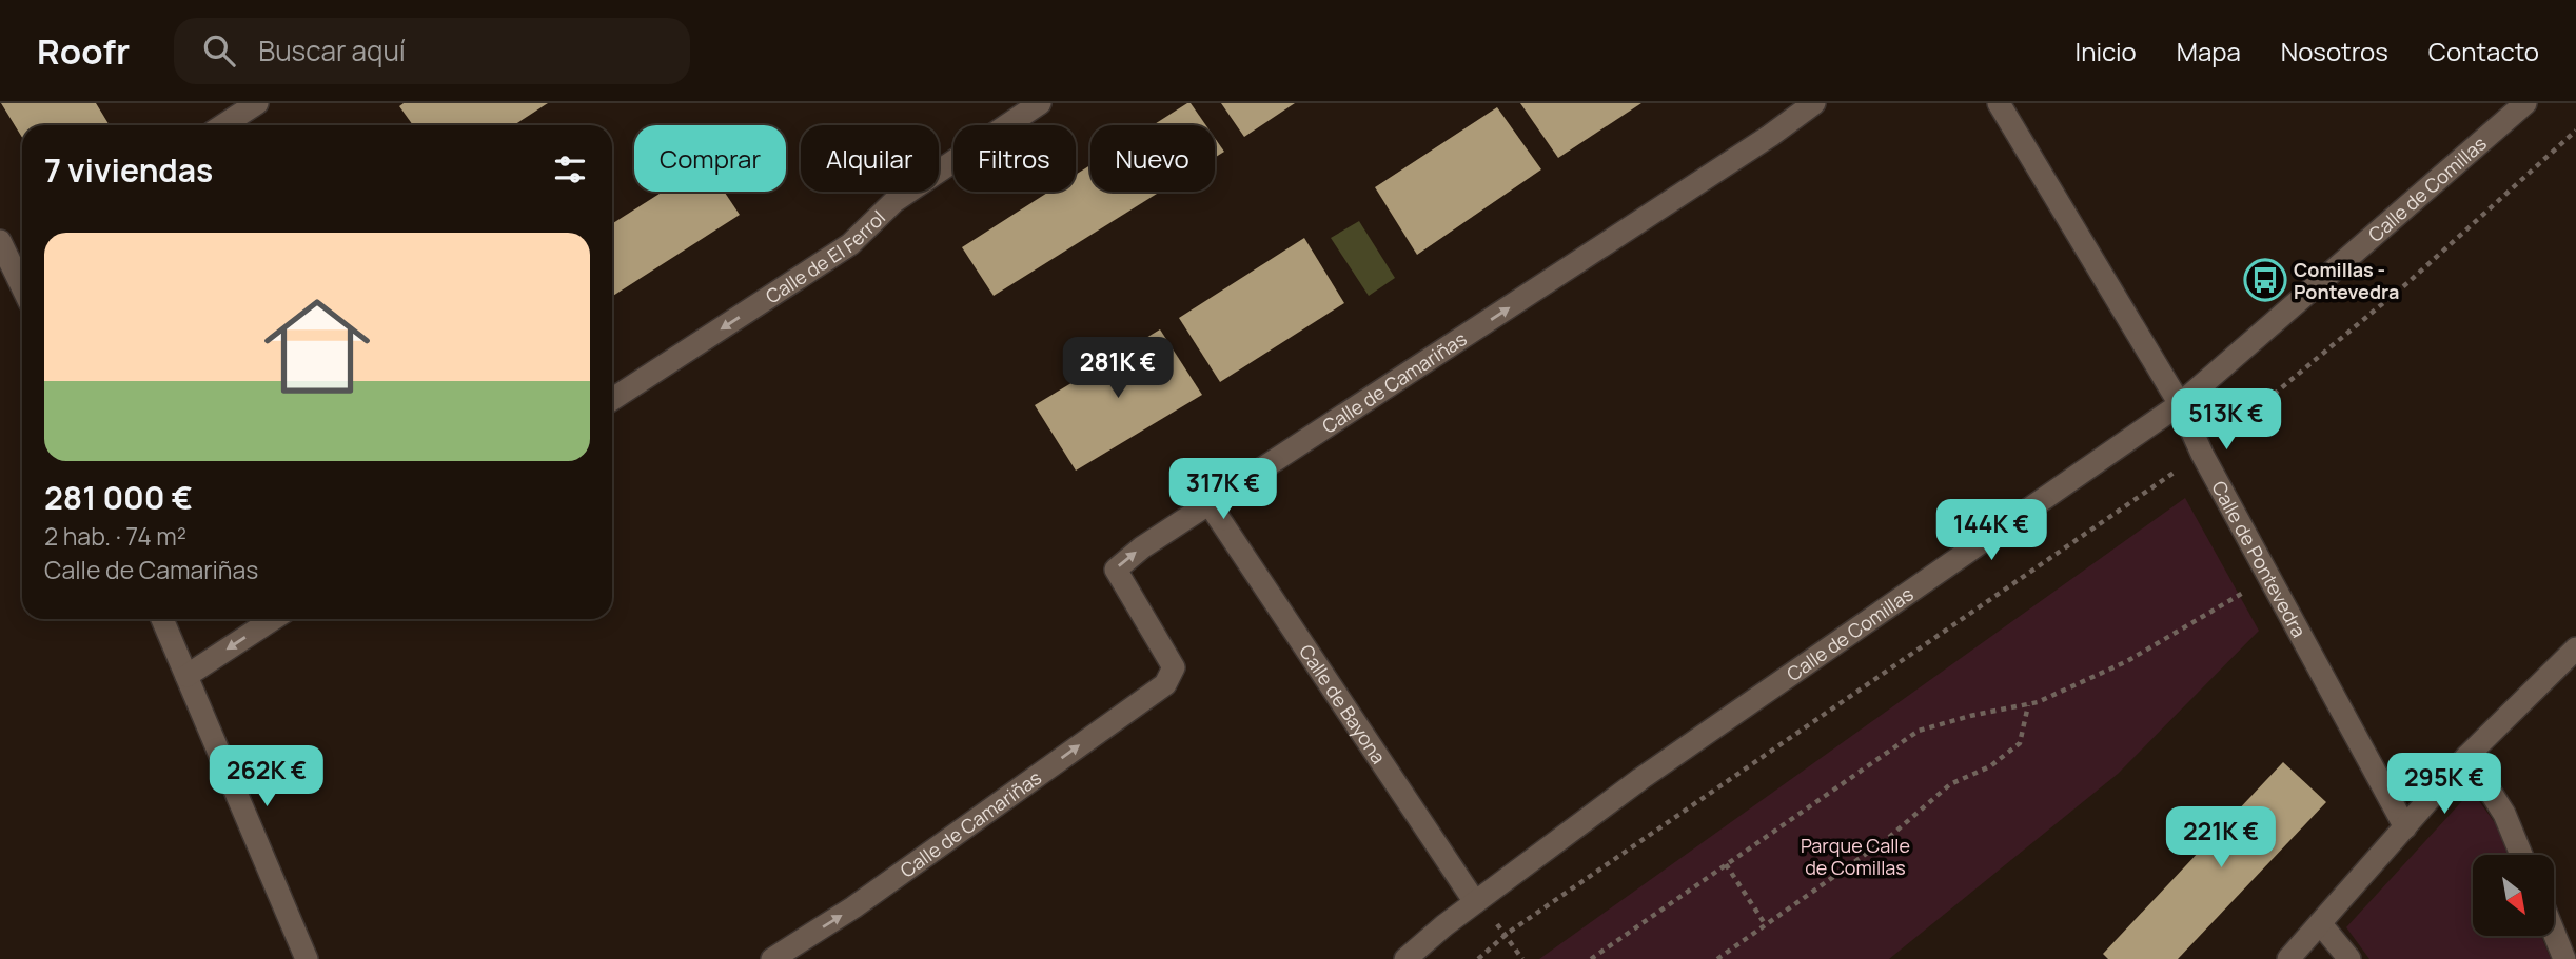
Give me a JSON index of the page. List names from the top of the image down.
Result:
{
  "streets": {
    "street": [
      "Calle de Comillas",
      "Calle de El Ferrol",
      "Calle de Camariñas",
      "Calle de Pontevedra",
      "Calle de Bayona"
    ]
  },
  "crossings": [
    ["Calle de Comillas", "Calle de Pontevedra"],
    ["Calle de Comillas", "Calle de Bayona"],
    ["Calle de Camariñas", "Calle de Bayona"]
  ],
  "one_way": ["Calle de El Ferrol", "Calle de Camariñas"],
  "parks": ["Parque Calle de Comillas"],
  "places": {
    "bus stop": ["Comillas - Pontevedra"]
  },
  "north": "bottom right",
  "page": {
    "header": "Roofr",
    "search": "Buscar aquí",
    "nav": [
      "Inicio",
      "Mapa",
      "Nosotros",
      "Contacto"
    ],
    "chip": [
      "Comprar",
      "Alquilar",
      "Filtros",
      "Nuevo"
    ],
    "heading": "7 viviendas",
    "list": [
      {
        "name": "281 000 €",
        "note": "2 hab. · 74 m² · Calle de Camariñas"
      }
    ],
    "price": [
      "281K €",
      "513K €",
      "317K €",
      "144K €",
      "262K €",
      "295K €",
      "221K €"
    ]
  }
}
